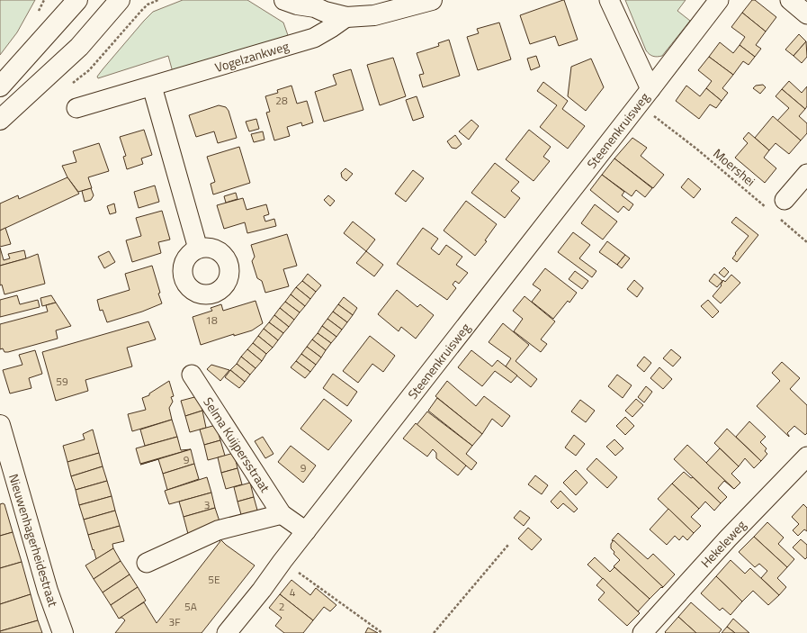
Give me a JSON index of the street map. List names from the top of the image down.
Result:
{
  "streets": {
    "main road": ["Nieuwenhagerheidestraat"],
    "street": [
      "Vogelzankweg",
      "Steenenkruisweg",
      "Selma Kuijpersstraat",
      "Hekeleweg"
    ],
    "path": ["Moershei"]
  },
  "crossings": [
    ["Steenenkruisweg", "Selma Kuijpersstraat"]
  ],
  "house_numbers": [
    "28",
    "18",
    "59",
    "9",
    "9",
    "3",
    "5E",
    "4",
    "5A",
    "2",
    "3F"
  ]
}
